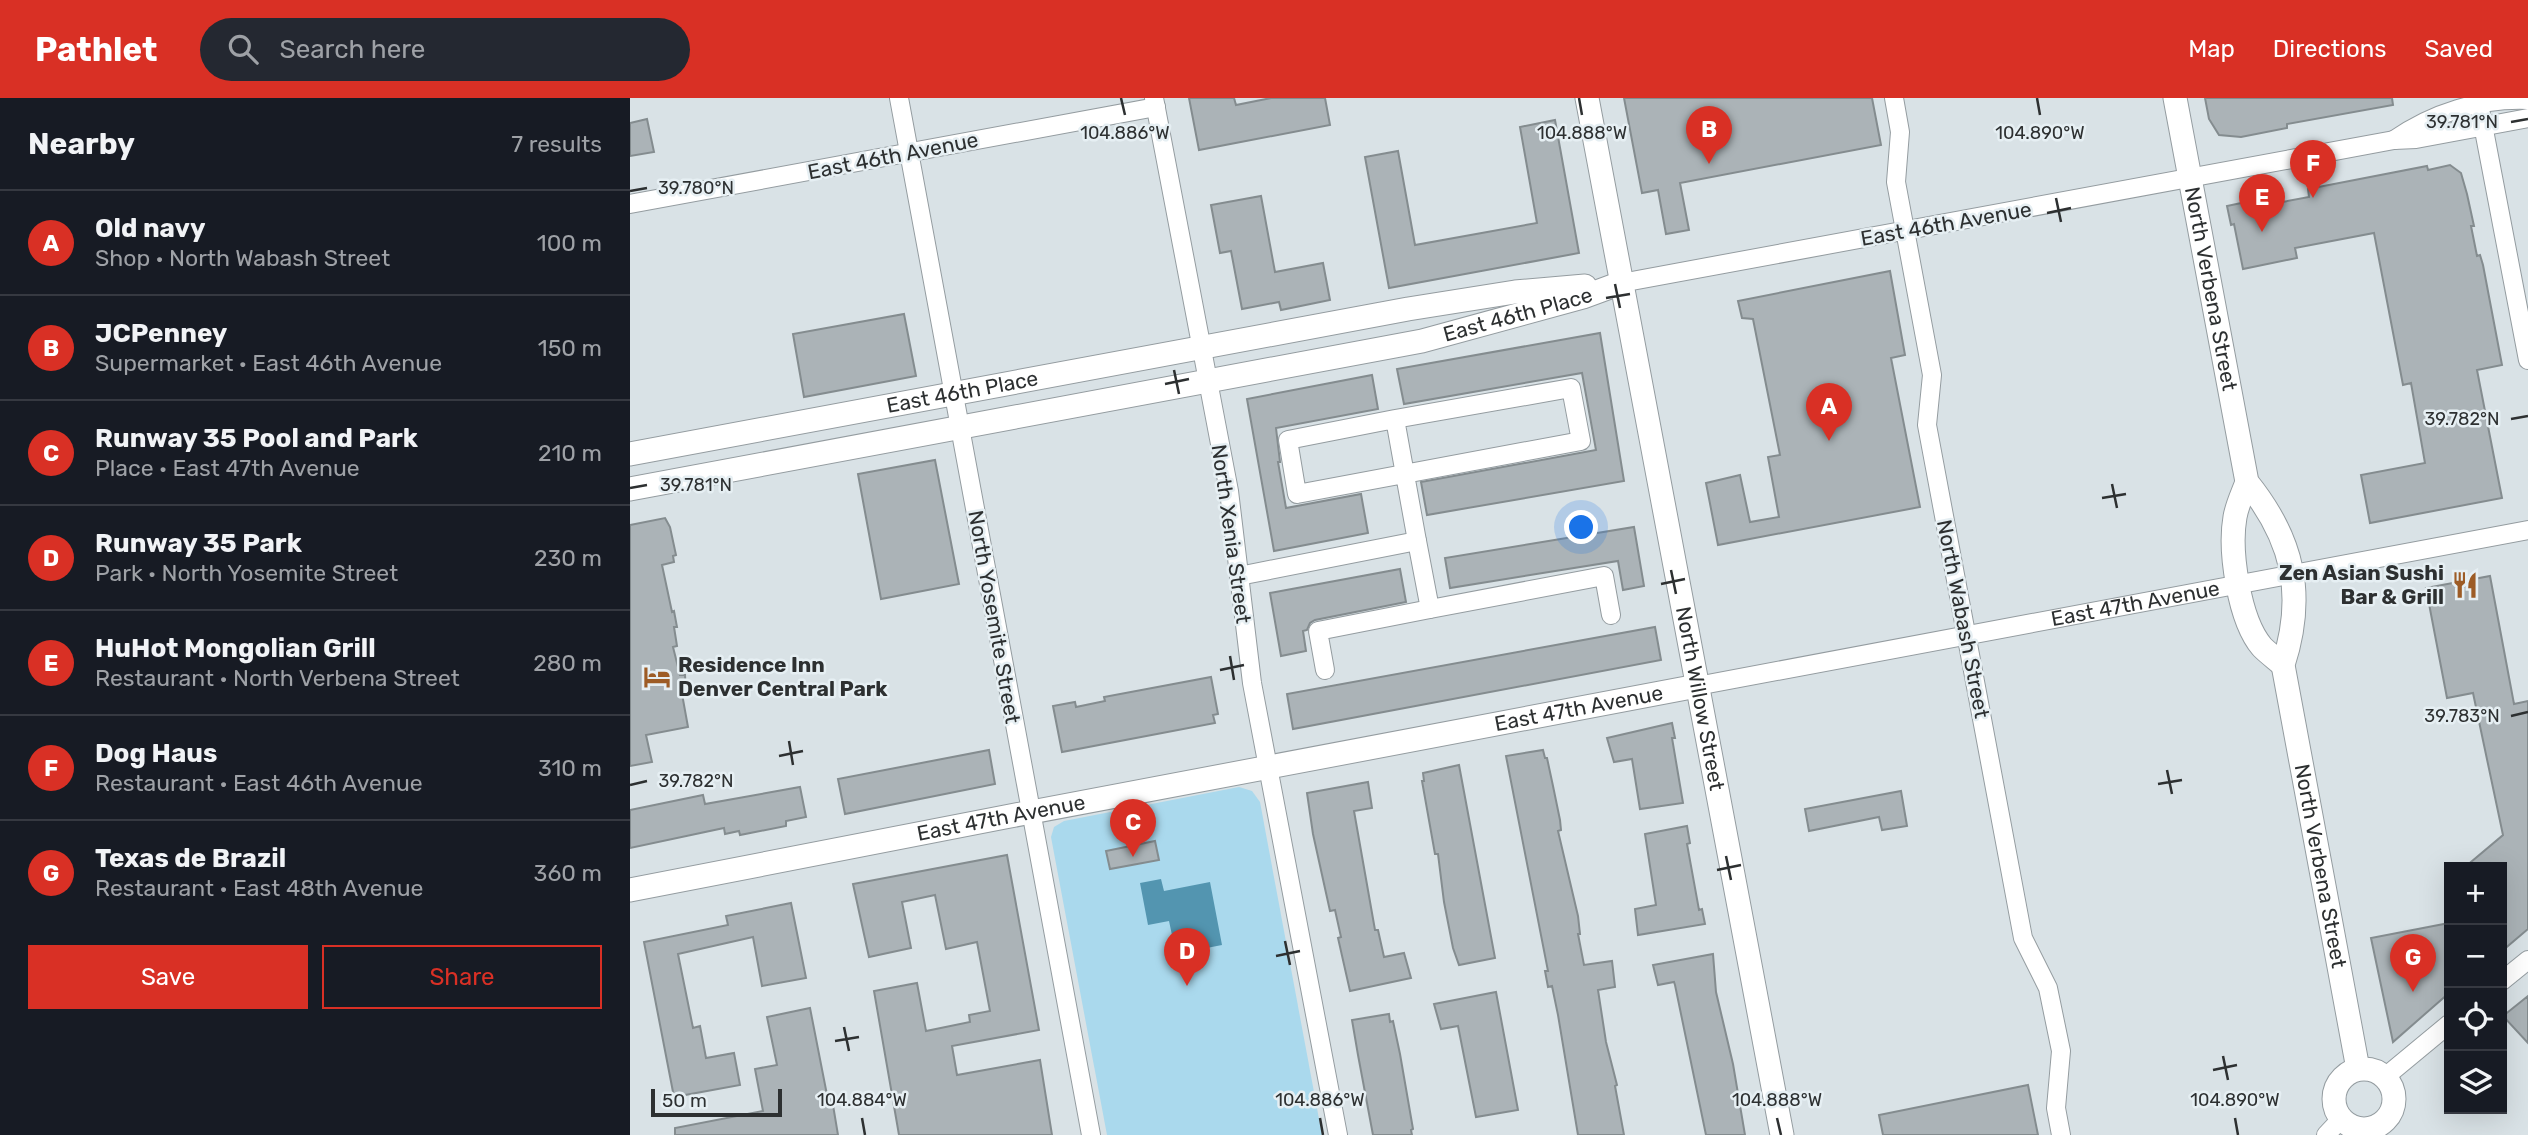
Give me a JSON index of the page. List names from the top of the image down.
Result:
{
  "streets": {
    "street": [
      "East 46th Avenue",
      "North Verbena Street",
      "East 46th Place",
      "North Xenia Street",
      "East 47th Avenue",
      "North Yosemite Street",
      "North Wabash Street",
      "North Willow Street"
    ]
  },
  "crossings": [
    ["East 46th Avenue", "North Verbena Street"],
    ["East 46th Avenue", "East 46th Place"],
    ["East 46th Avenue", "North Xenia Street"],
    ["East 46th Avenue", "North Yosemite Street"],
    ["East 46th Avenue", "North Wabash Street"],
    ["East 46th Avenue", "North Willow Street"],
    ["North Verbena Street", "East 47th Avenue"],
    ["East 46th Place", "North Xenia Street"],
    ["East 46th Place", "North Yosemite Street"],
    ["East 46th Place", "North Willow Street"],
    ["North Xenia Street", "East 47th Avenue"],
    ["East 47th Avenue", "North Yosemite Street"],
    ["East 47th Avenue", "North Wabash Street"],
    ["East 47th Avenue", "North Willow Street"]
  ],
  "places": {
    "restaurant": ["Zen Asian Sushi Bar & Grill"],
    "hotel": ["Residence Inn Denver Central Park"]
  },
  "scale_bar": "50 m",
  "page": {
    "header": "Pathlet",
    "search": "Search here",
    "nav": ["Map", "Directions", "Saved"],
    "heading": ["Nearby", "7 results"],
    "pins": [
      "B",
      "F",
      "E",
      "A",
      "C",
      "D",
      "G"
    ],
    "list": [
      {
        "mark": "A",
        "name": "Old navy",
        "note": "Shop · North Wabash Street",
        "value": "100 m"
      },
      {
        "mark": "B",
        "name": "JCPenney",
        "note": "Supermarket · East 46th Avenue",
        "value": "150 m"
      },
      {
        "mark": "C",
        "name": "Runway 35 Pool and Park",
        "note": "Place · East 47th Avenue",
        "value": "210 m"
      },
      {
        "mark": "D",
        "name": "Runway 35 Park",
        "note": "Park · North Yosemite Street",
        "value": "230 m"
      },
      {
        "mark": "E",
        "name": "HuHot Mongolian Grill",
        "note": "Restaurant · North Verbena Street",
        "value": "280 m"
      },
      {
        "mark": "F",
        "name": "Dog Haus",
        "note": "Restaurant · East 46th Avenue",
        "value": "310 m"
      },
      {
        "mark": "G",
        "name": "Texas de Brazil",
        "note": "Restaurant · East 48th Avenue",
        "value": "360 m"
      }
    ],
    "map_buttons": ["+", "−"],
    "buttons": ["Save", "Share"],
    "scale": "50 m"
  },
  "coordinates": [
    "39.781°N",
    "104.886°W",
    "104.888°W",
    "104.890°W",
    "39.780°N",
    "39.782°N",
    "39.783°N",
    "104.884°W"
  ]
}
